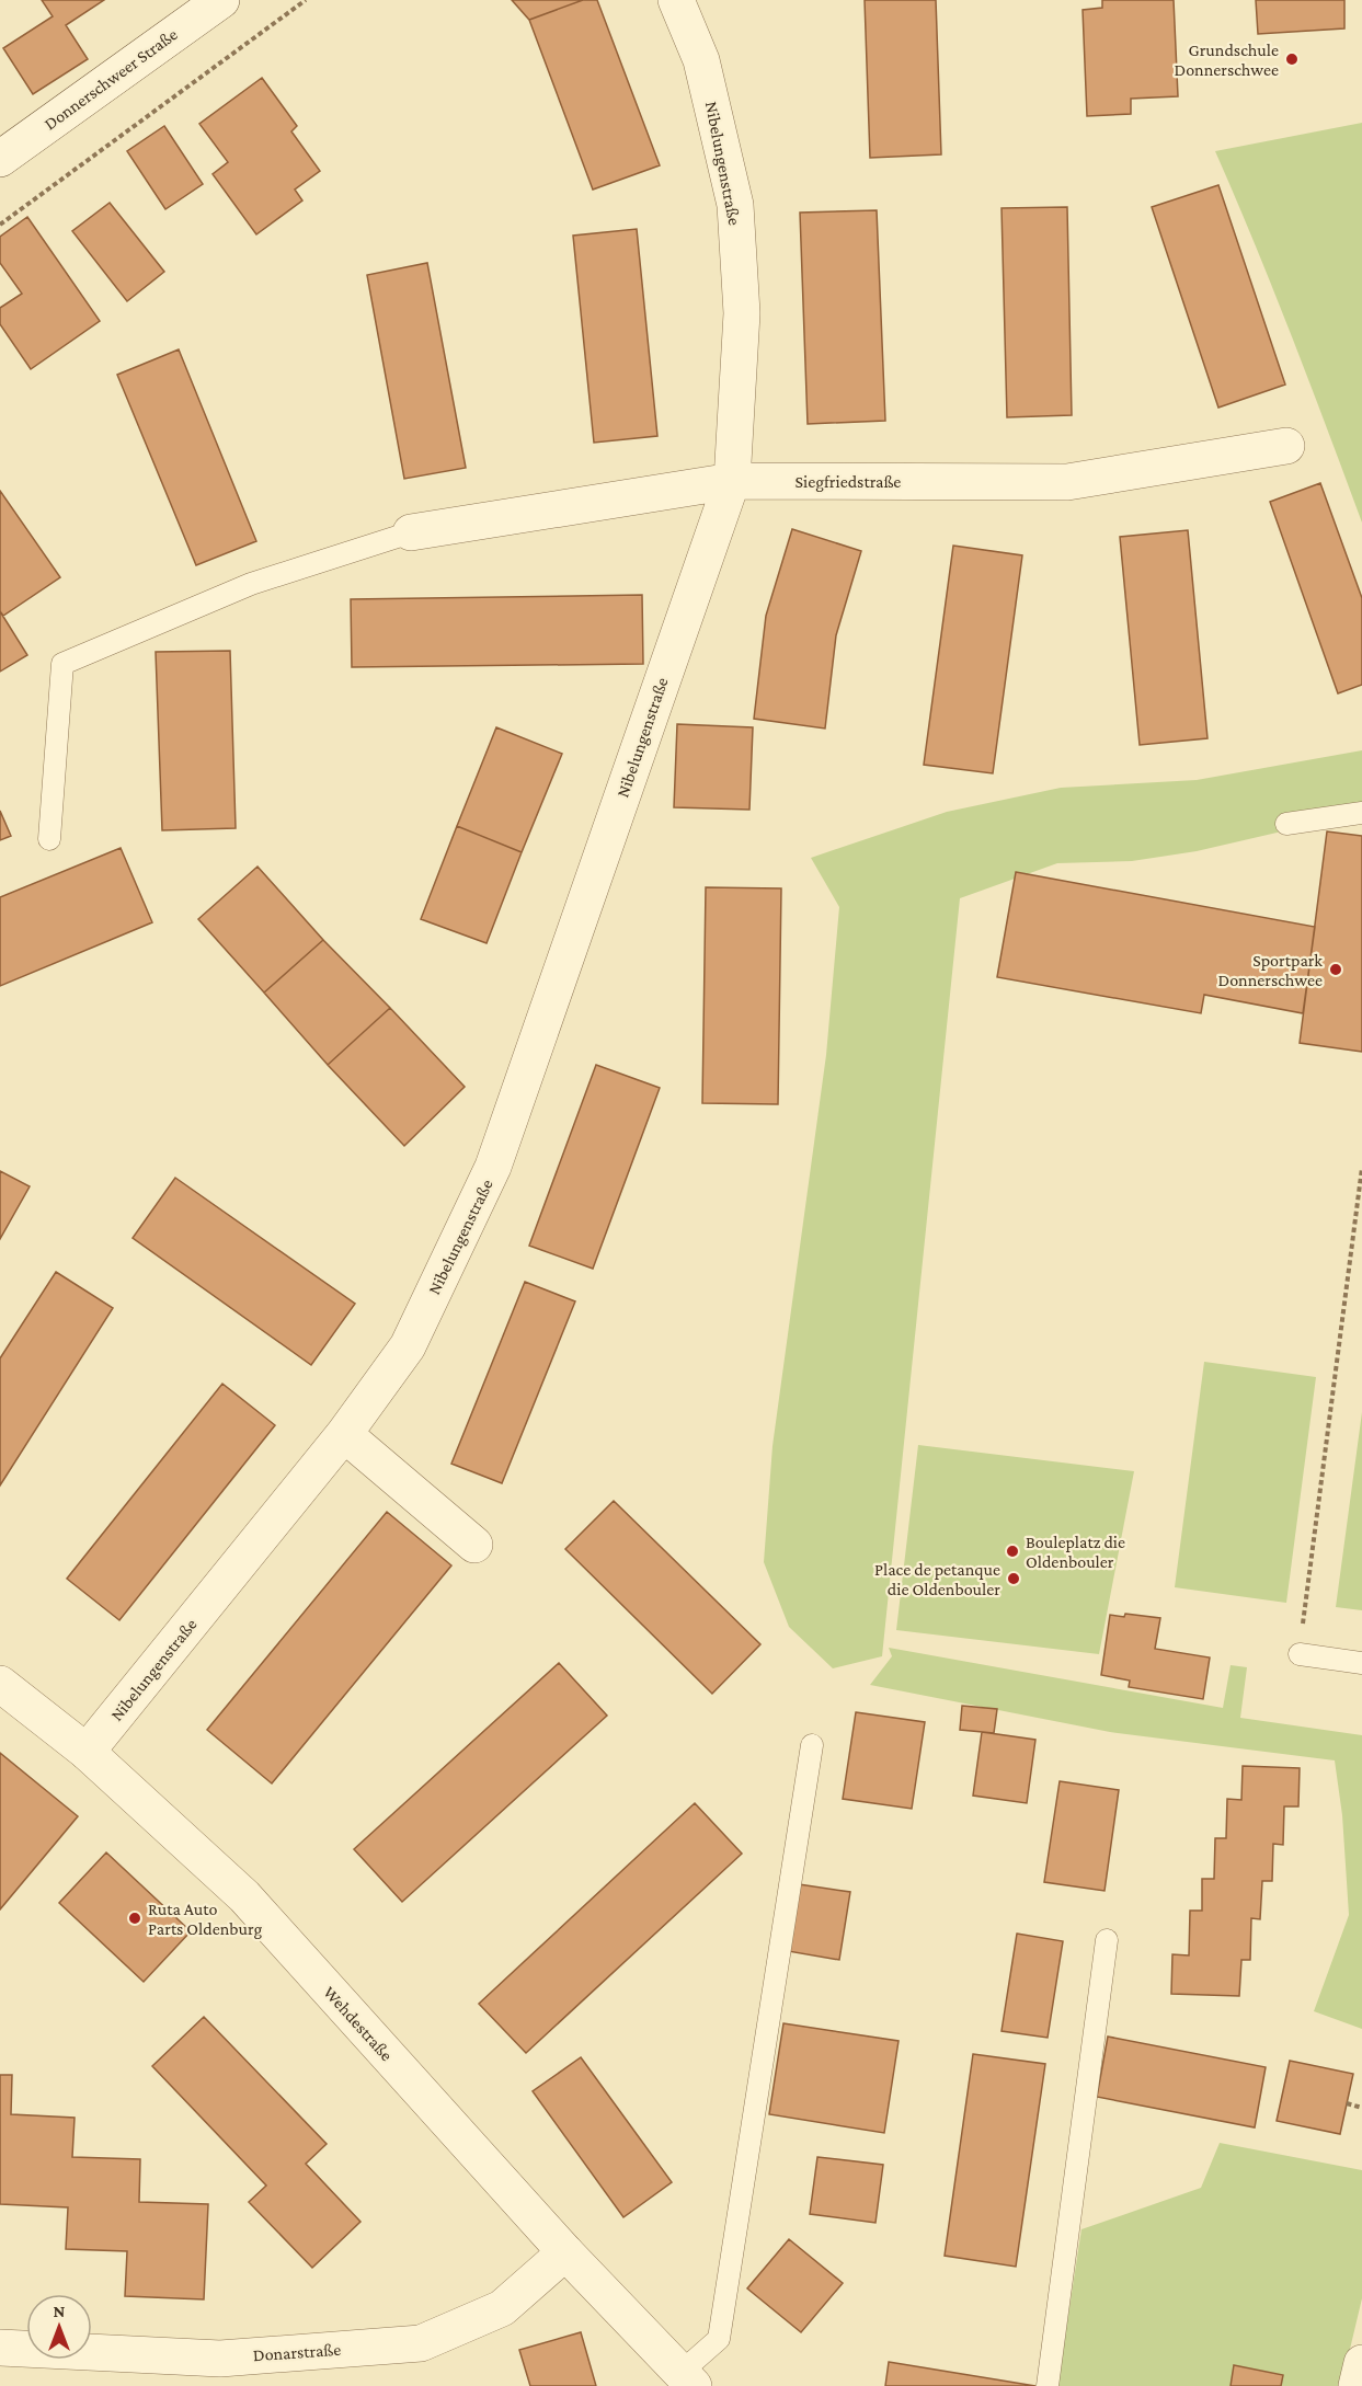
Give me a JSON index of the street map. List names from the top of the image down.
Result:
{
  "streets": {
    "street": [
      "Donnerschweer Straße",
      "Nibelungenstraße",
      "Siegfriedstraße",
      "Wehdestraße",
      "Donarstraße"
    ]
  },
  "crossings": [
    ["Nibelungenstraße", "Siegfriedstraße"],
    ["Nibelungenstraße", "Wehdestraße"],
    ["Wehdestraße", "Donarstraße"]
  ],
  "places": [
    "Grundschule Donnerschwee",
    "Sportpark Donnerschwee",
    "Bouleplatz die Oldenbouler",
    "Place de petanque die Oldenbouler",
    "Ruta Auto Parts Oldenburg"
  ],
  "north": "top"
}
